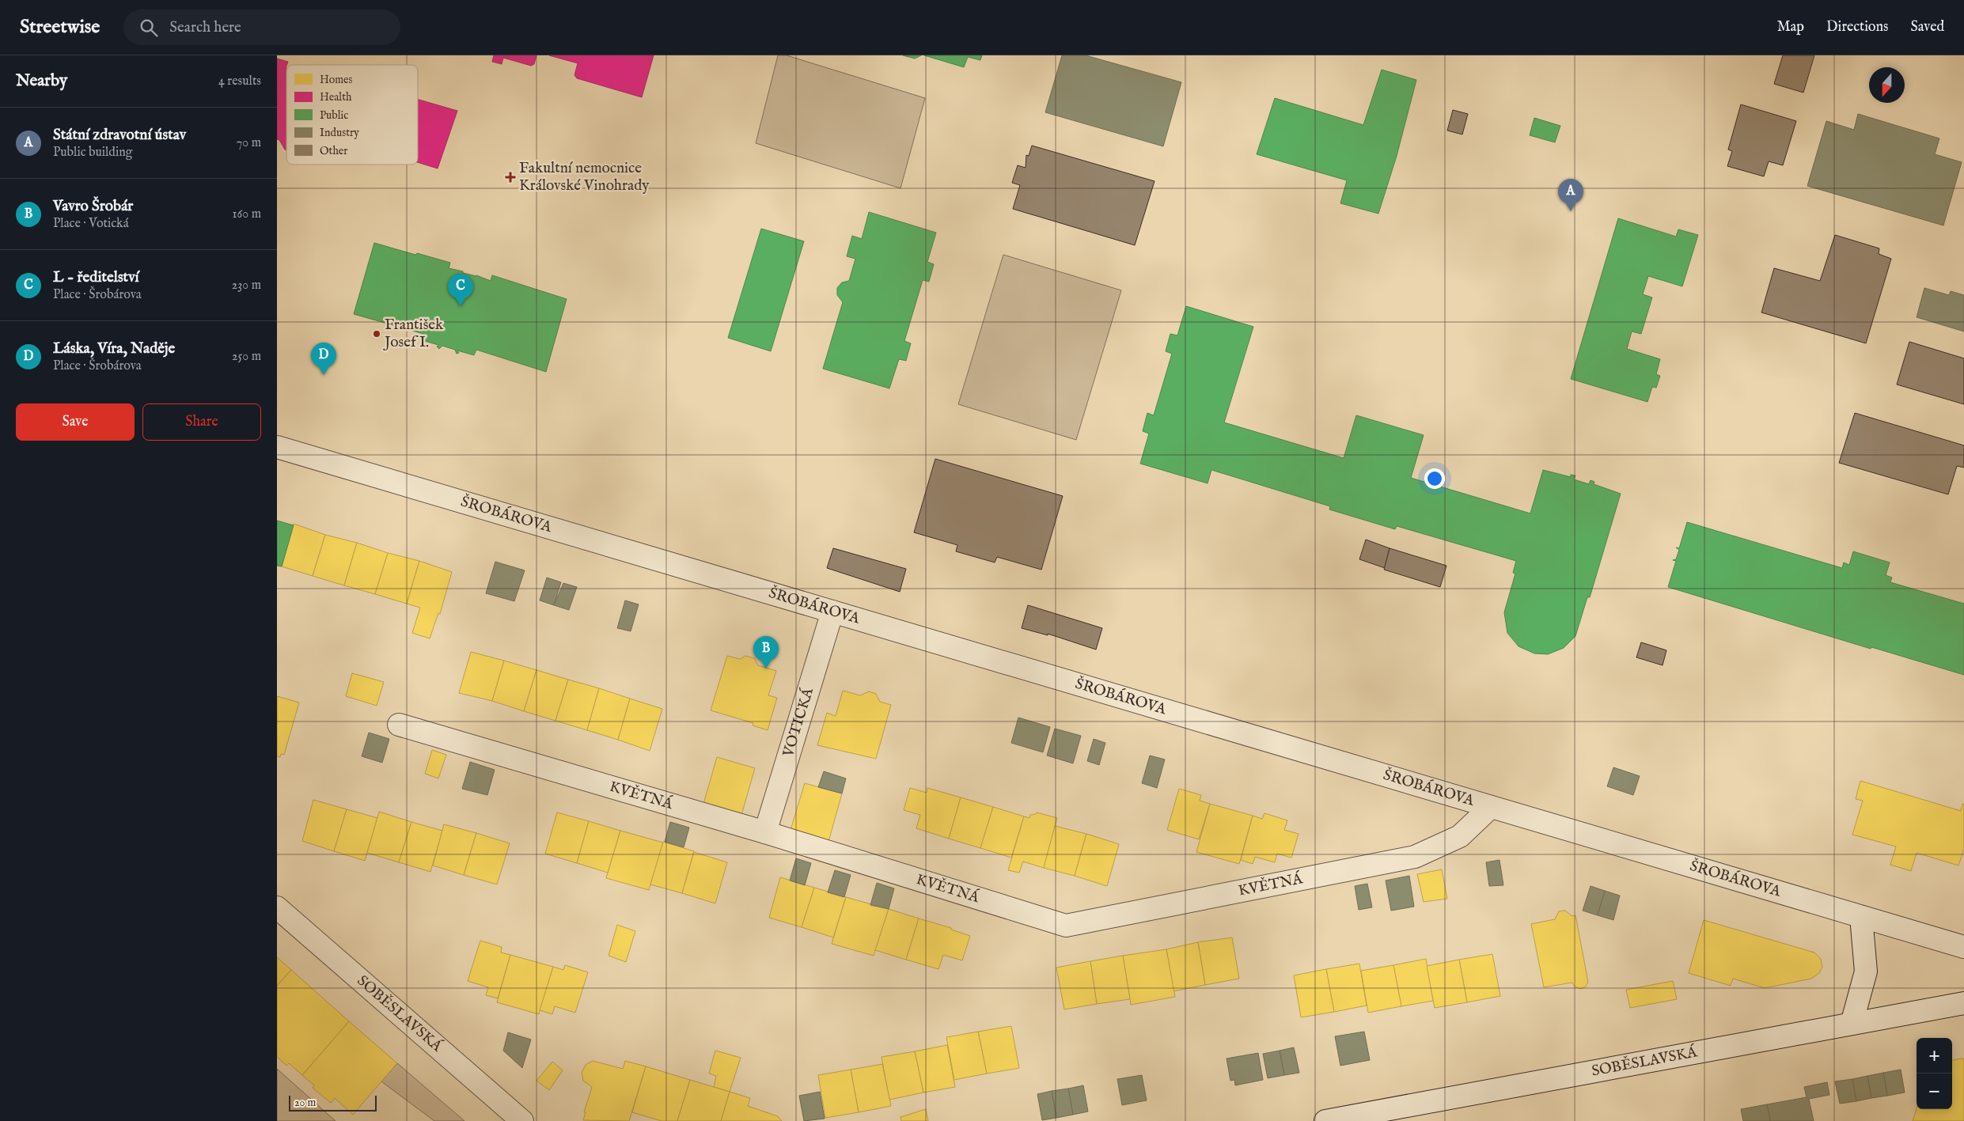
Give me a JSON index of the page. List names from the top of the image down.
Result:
{
  "streets": {
    "street": [
      "ŠROBÁROVA",
      "VOTICKÁ",
      "KVĚTNÁ",
      "SOBĚSLAVSKÁ"
    ]
  },
  "crossings": [
    ["ŠROBÁROVA", "VOTICKÁ"],
    ["ŠROBÁROVA", "KVĚTNÁ"],
    ["VOTICKÁ", "KVĚTNÁ"]
  ],
  "places": {
    "health": ["Fakultní nemocnice Královské Vinohrady"],
    "other": ["František Josef I."]
  },
  "legend": [
    "Homes",
    "Health",
    "Public",
    "Industry",
    "Other"
  ],
  "scale_bar": "20 m",
  "north": "bottom",
  "page": {
    "header": "Streetwise",
    "search": "Search here",
    "nav": ["Map", "Directions", "Saved"],
    "heading": ["Nearby", "4 results"],
    "list": [
      {
        "mark": "A",
        "name": "Státní zdravotní ústav",
        "note": "Public building",
        "value": "70 m"
      },
      {
        "mark": "B",
        "name": "Vavro Šrobár",
        "note": "Place · Votická",
        "value": "160 m"
      },
      {
        "mark": "C",
        "name": "L - ředitelství",
        "note": "Place · Šrobárova",
        "value": "230 m"
      },
      {
        "mark": "D",
        "name": "Láska, Víra, Naděje",
        "note": "Place · Šrobárova",
        "value": "250 m"
      }
    ],
    "pins": [
      "A",
      "C",
      "D",
      "B"
    ],
    "buttons": ["Save", "Share"],
    "map_buttons": ["+", "−"],
    "scale": "20 m"
  }
}
